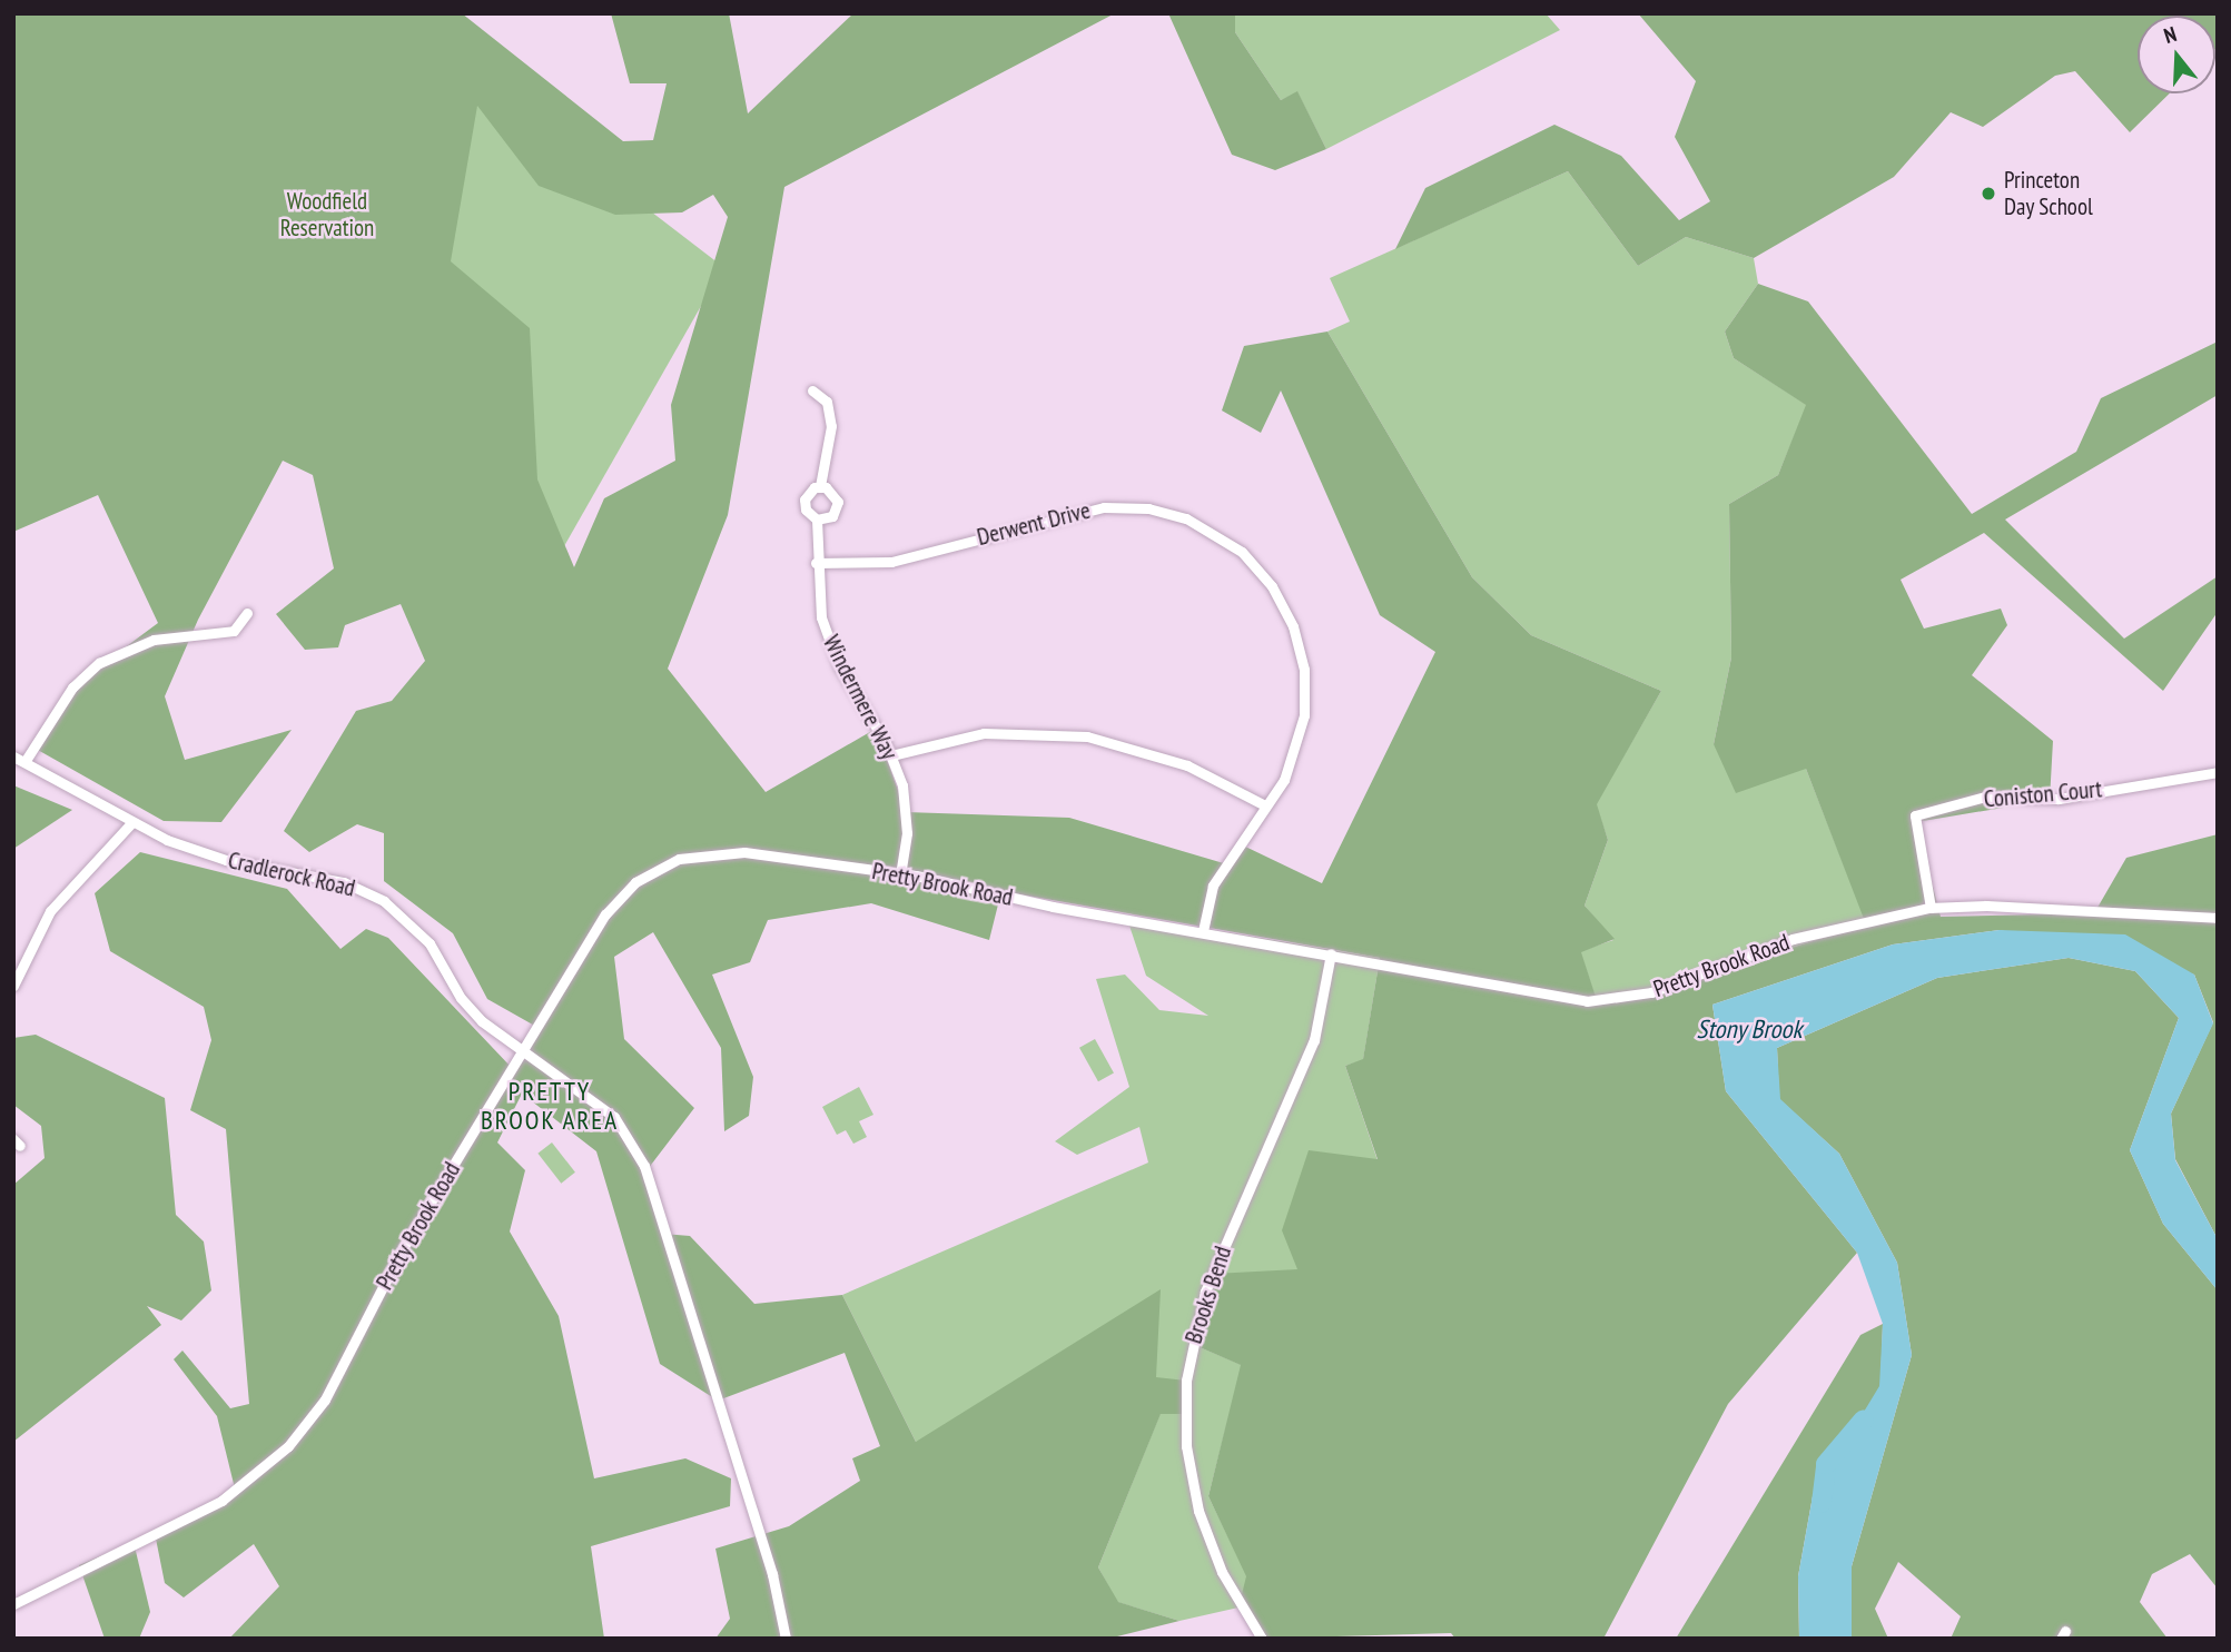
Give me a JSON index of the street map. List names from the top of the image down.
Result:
{
  "streets": {
    "street": [
      "Derwent Drive",
      "Windermere Way",
      "Coniston Court",
      "Cradlerock Road",
      "Pretty Brook Road",
      "Brooks Bend"
    ]
  },
  "crossings": [
    ["Derwent Drive", "Windermere Way"],
    ["Derwent Drive", "Pretty Brook Road"],
    ["Windermere Way", "Pretty Brook Road"],
    ["Coniston Court", "Pretty Brook Road"],
    ["Cradlerock Road", "Pretty Brook Road"],
    ["Pretty Brook Road", "Brooks Bend"]
  ],
  "districts": ["PRETTY BROOK AREA"],
  "water": ["Stony Brook"],
  "parks": ["Woodfield Reservation"],
  "places": ["Princeton Day School"],
  "north": "top"
}
